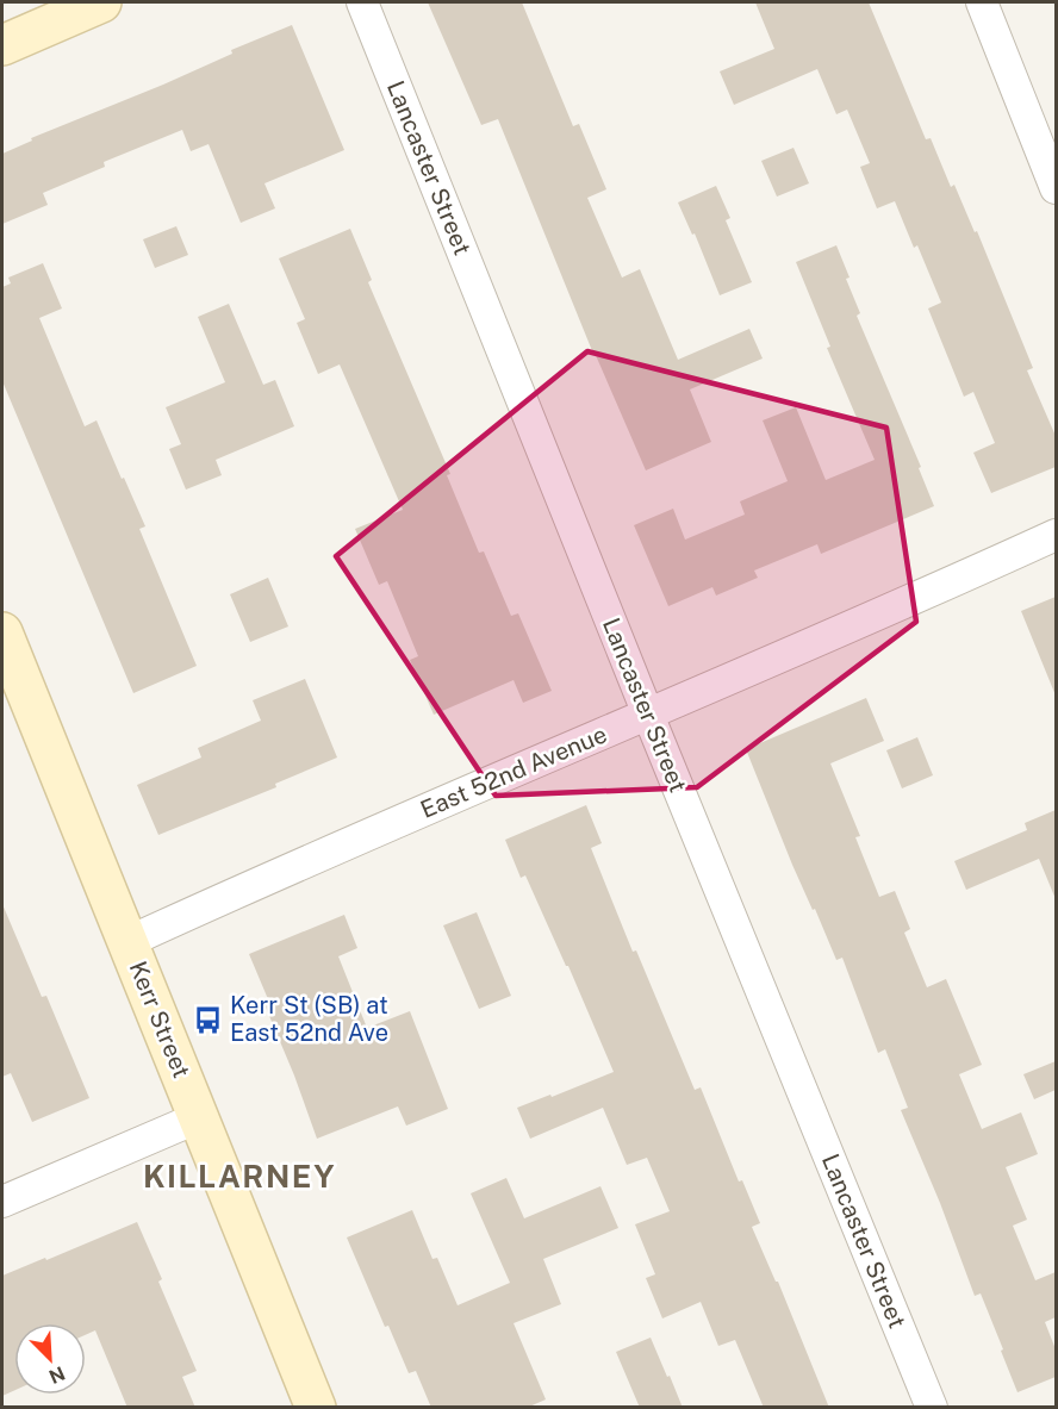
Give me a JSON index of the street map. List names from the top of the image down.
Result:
{
  "streets": {
    "street": ["Lancaster Street", "East 52nd Avenue", "Kerr Street"]
  },
  "crossings": [
    ["Lancaster Street", "East 52nd Avenue"],
    ["East 52nd Avenue", "Kerr Street"]
  ],
  "districts": ["KILLARNEY"],
  "places": {
    "bus stop": ["Kerr St (SB) at East 52nd Ave"]
  },
  "north": "bottom right"
}
